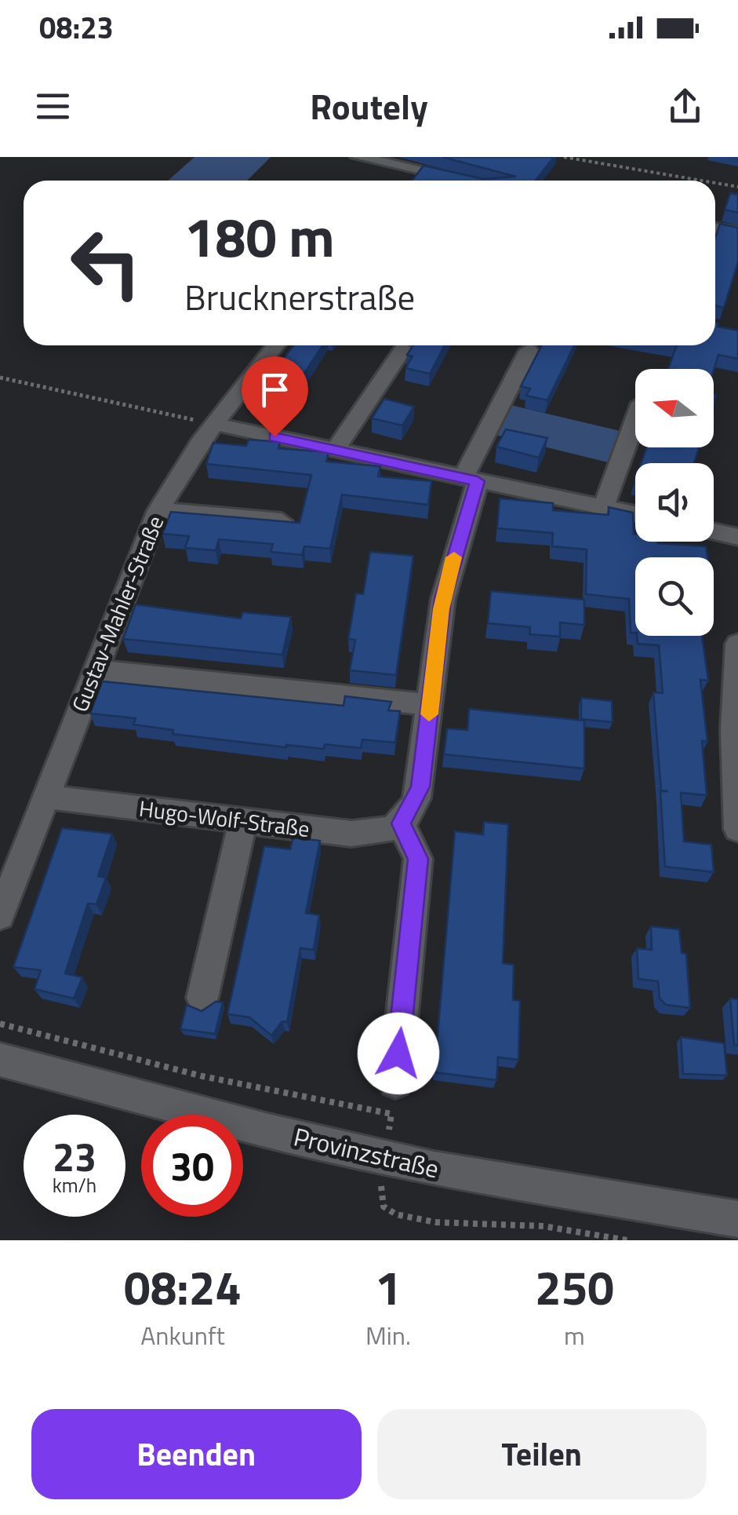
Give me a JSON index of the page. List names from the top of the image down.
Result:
{
  "streets": {
    "street": ["Gustav-Mahler-Straße", "Hugo-Wolf-Straße", "Provinzstraße"]
  },
  "crossings": [
    ["Gustav-Mahler-Straße", "Hugo-Wolf-Straße"]
  ],
  "north": "left",
  "page": {
    "status": "08:23",
    "header": "Routely",
    "turn": ["180 m", "Brucknerstraße"],
    "speed": "23 km/h",
    "limit": "30",
    "eta": [
      "08:24",
      "Ankunft",
      "1",
      "Min.",
      "250",
      "m"
    ],
    "buttons": ["Beenden", "Teilen"]
  }
}
